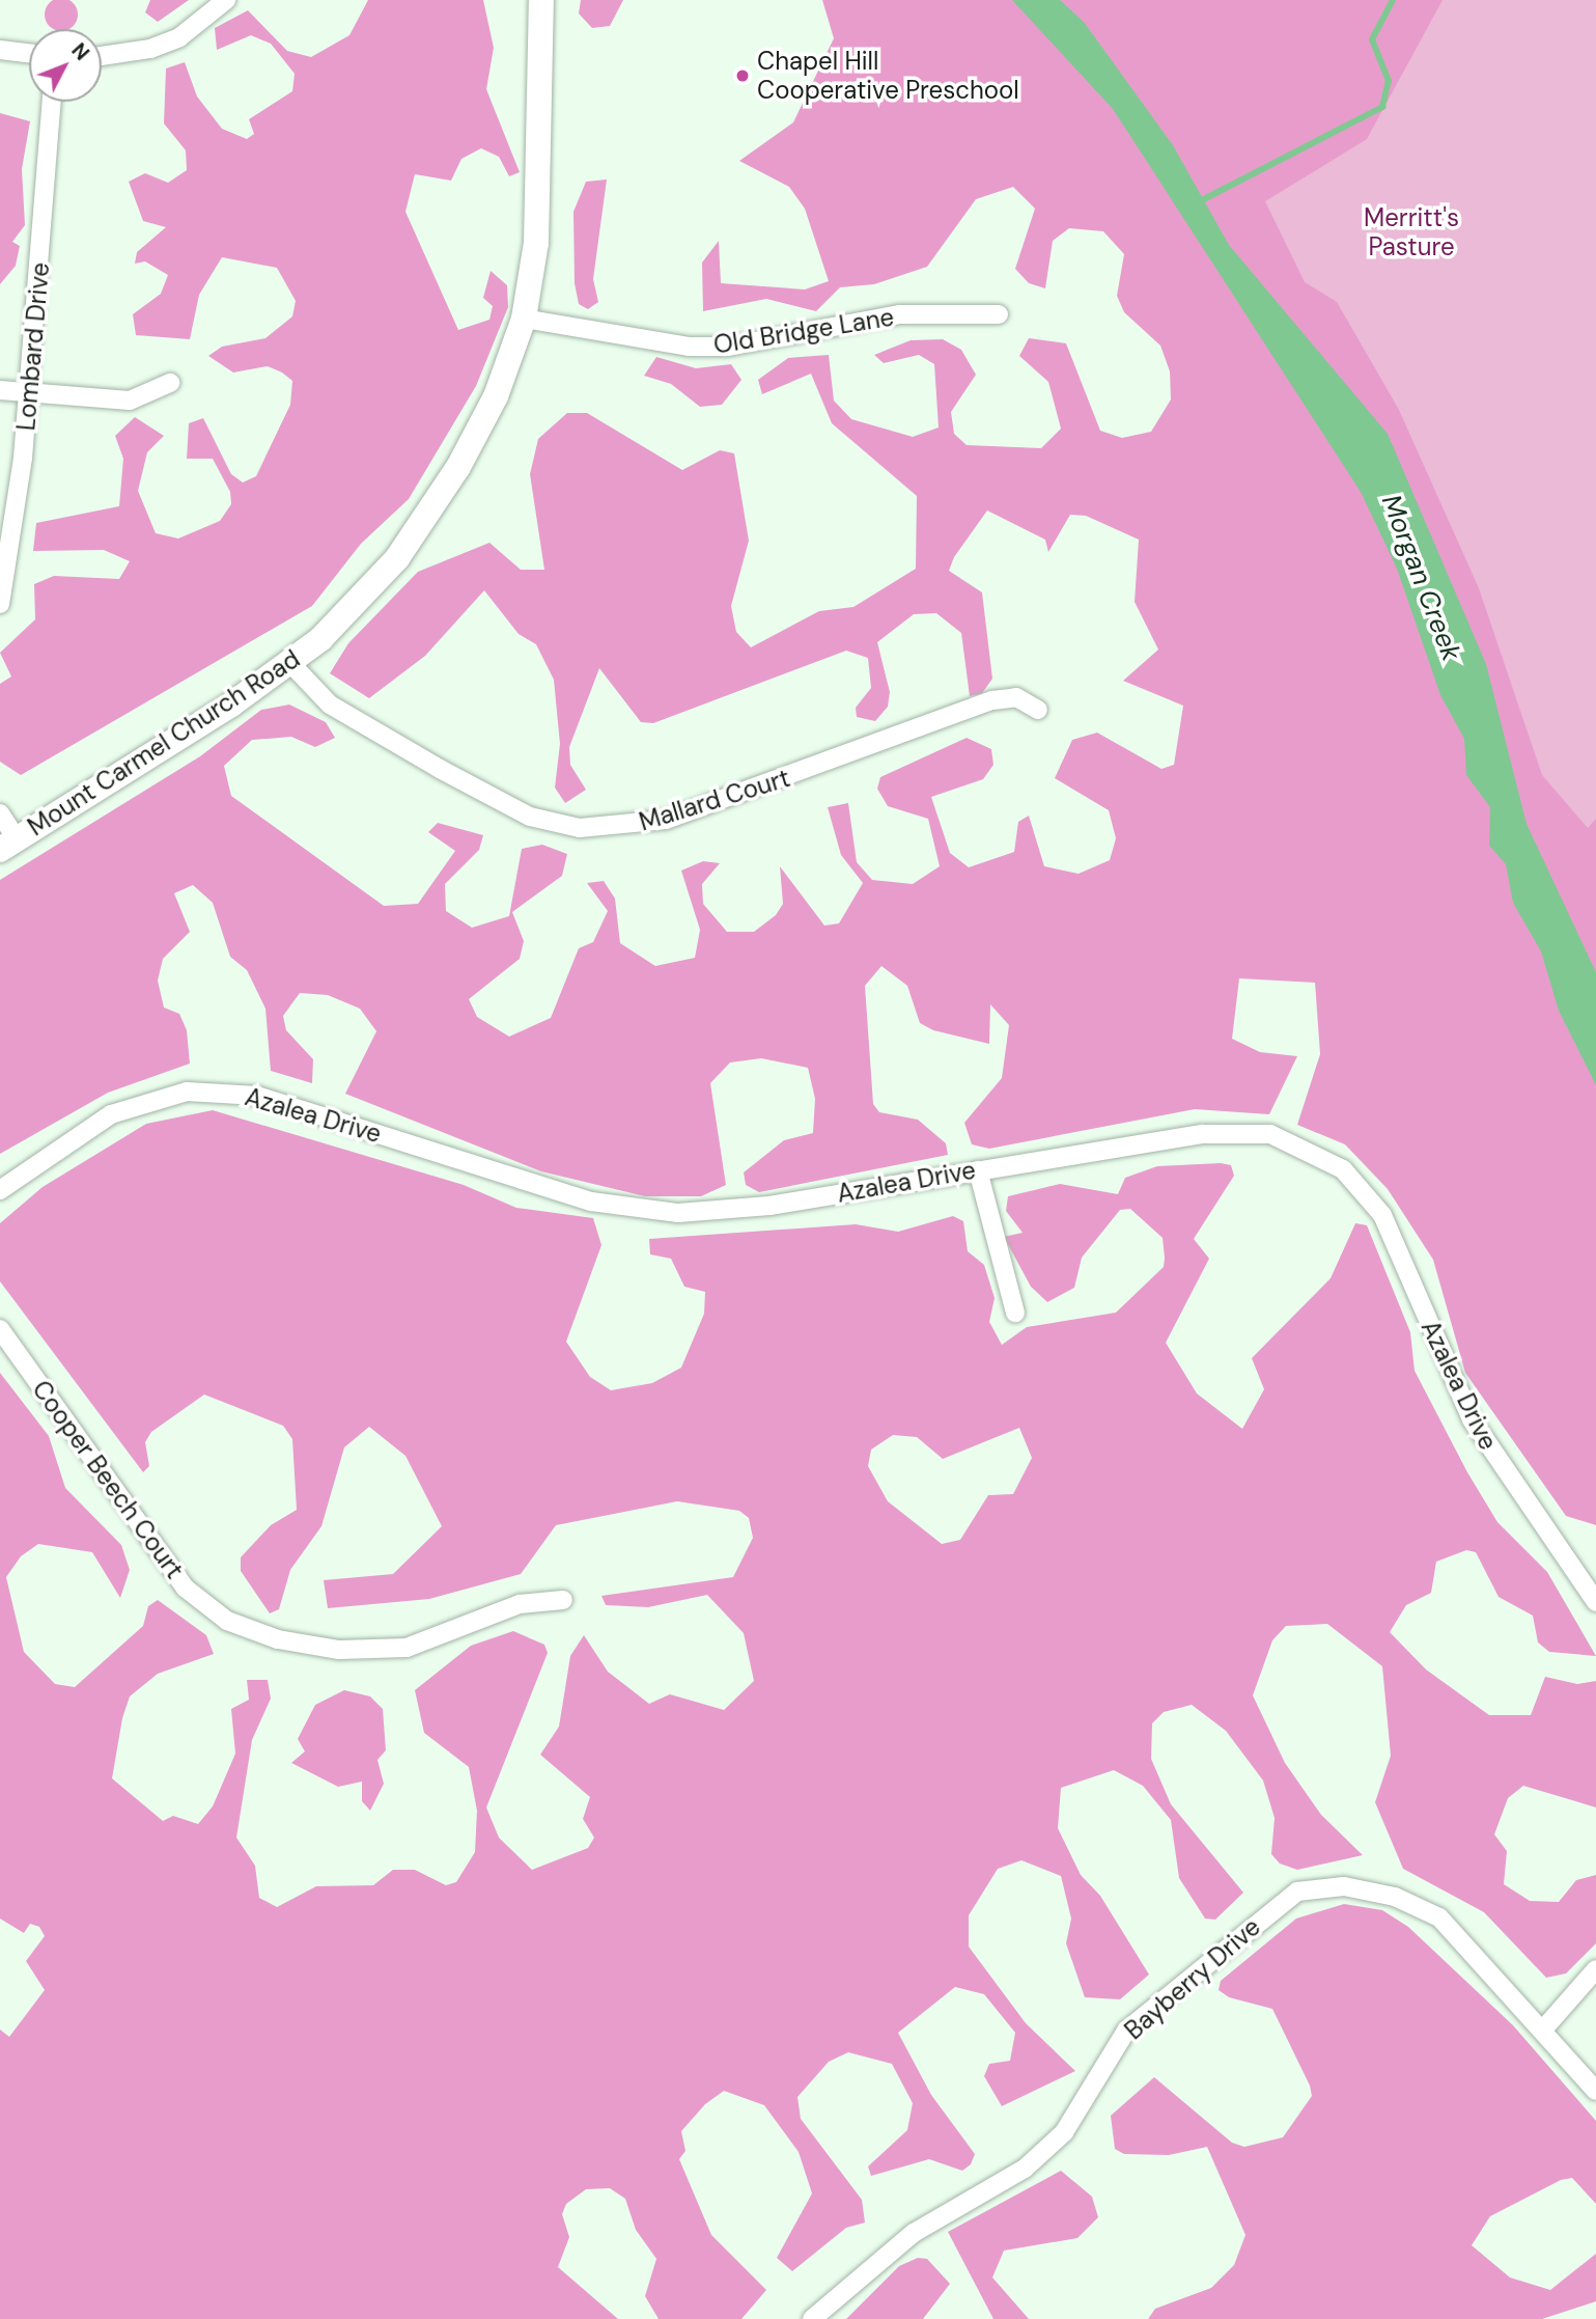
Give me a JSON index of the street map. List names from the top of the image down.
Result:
{
  "streets": {
    "main road": ["Mount Carmel Church Road"],
    "street": [
      "Old Bridge Lane",
      "Lombard Drive",
      "Mallard Court",
      "Azalea Drive",
      "Cooper Beech Court",
      "Bayberry Drive"
    ]
  },
  "crossings": [
    ["Old Bridge Lane", "Mount Carmel Church Road"],
    ["Mount Carmel Church Road", "Mallard Court"]
  ],
  "water": ["Morgan Creek"],
  "parks": ["Merritt's Pasture"],
  "places": ["Chapel Hill Cooperative Preschool"],
  "north": "top right"
}
